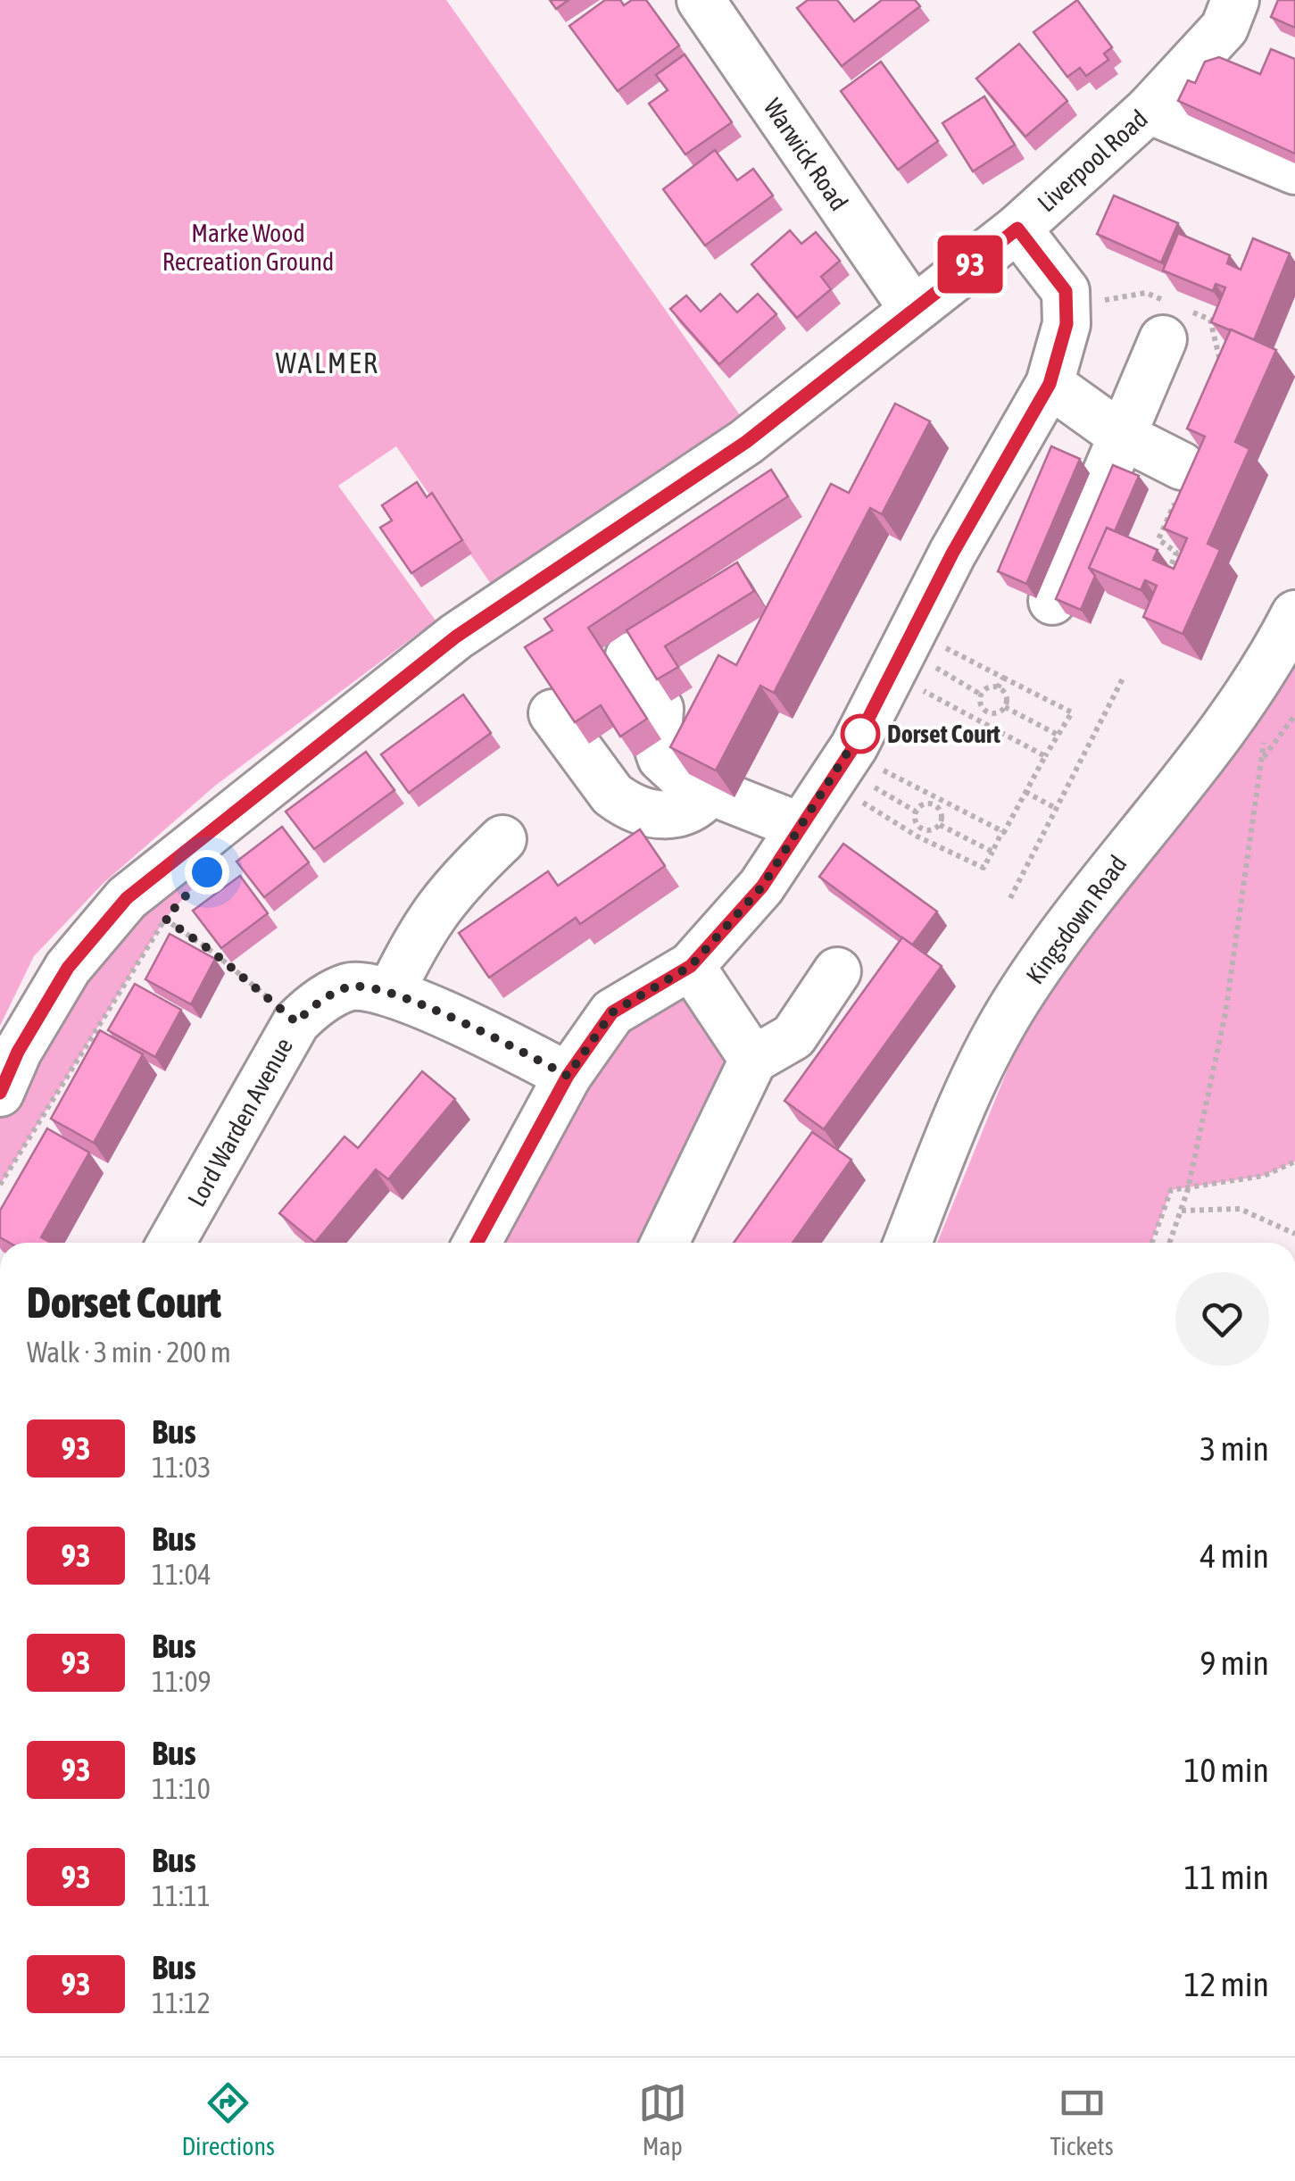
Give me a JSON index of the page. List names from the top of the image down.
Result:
{
  "streets": {
    "street": [
      "Warwick Road",
      "Liverpool Road",
      "Kingsdown Road",
      "Lord Warden Avenue"
    ]
  },
  "crossings": [
    ["Warwick Road", "Liverpool Road"]
  ],
  "districts": ["WALMER"],
  "parks": ["Marke Wood Recreation Ground"],
  "places": ["Dorset Court"],
  "lines": ["bus line 93"],
  "page": {
    "on_map": "93",
    "heading": ["Dorset Court", "Walk · 3 min · 200 m"],
    "list": [
      {
        "mark": "93",
        "name": "Bus",
        "note": "11:03",
        "value": "3 min"
      },
      {
        "mark": "93",
        "name": "Bus",
        "note": "11:04",
        "value": "4 min"
      },
      {
        "mark": "93",
        "name": "Bus",
        "note": "11:09",
        "value": "9 min"
      },
      {
        "mark": "93",
        "name": "Bus",
        "note": "11:10",
        "value": "10 min"
      },
      {
        "mark": "93",
        "name": "Bus",
        "note": "11:11",
        "value": "11 min"
      },
      {
        "mark": "93",
        "name": "Bus",
        "note": "11:12",
        "value": "12 min"
      }
    ],
    "tabs": ["Directions", "Map", "Tickets"]
  }
}
